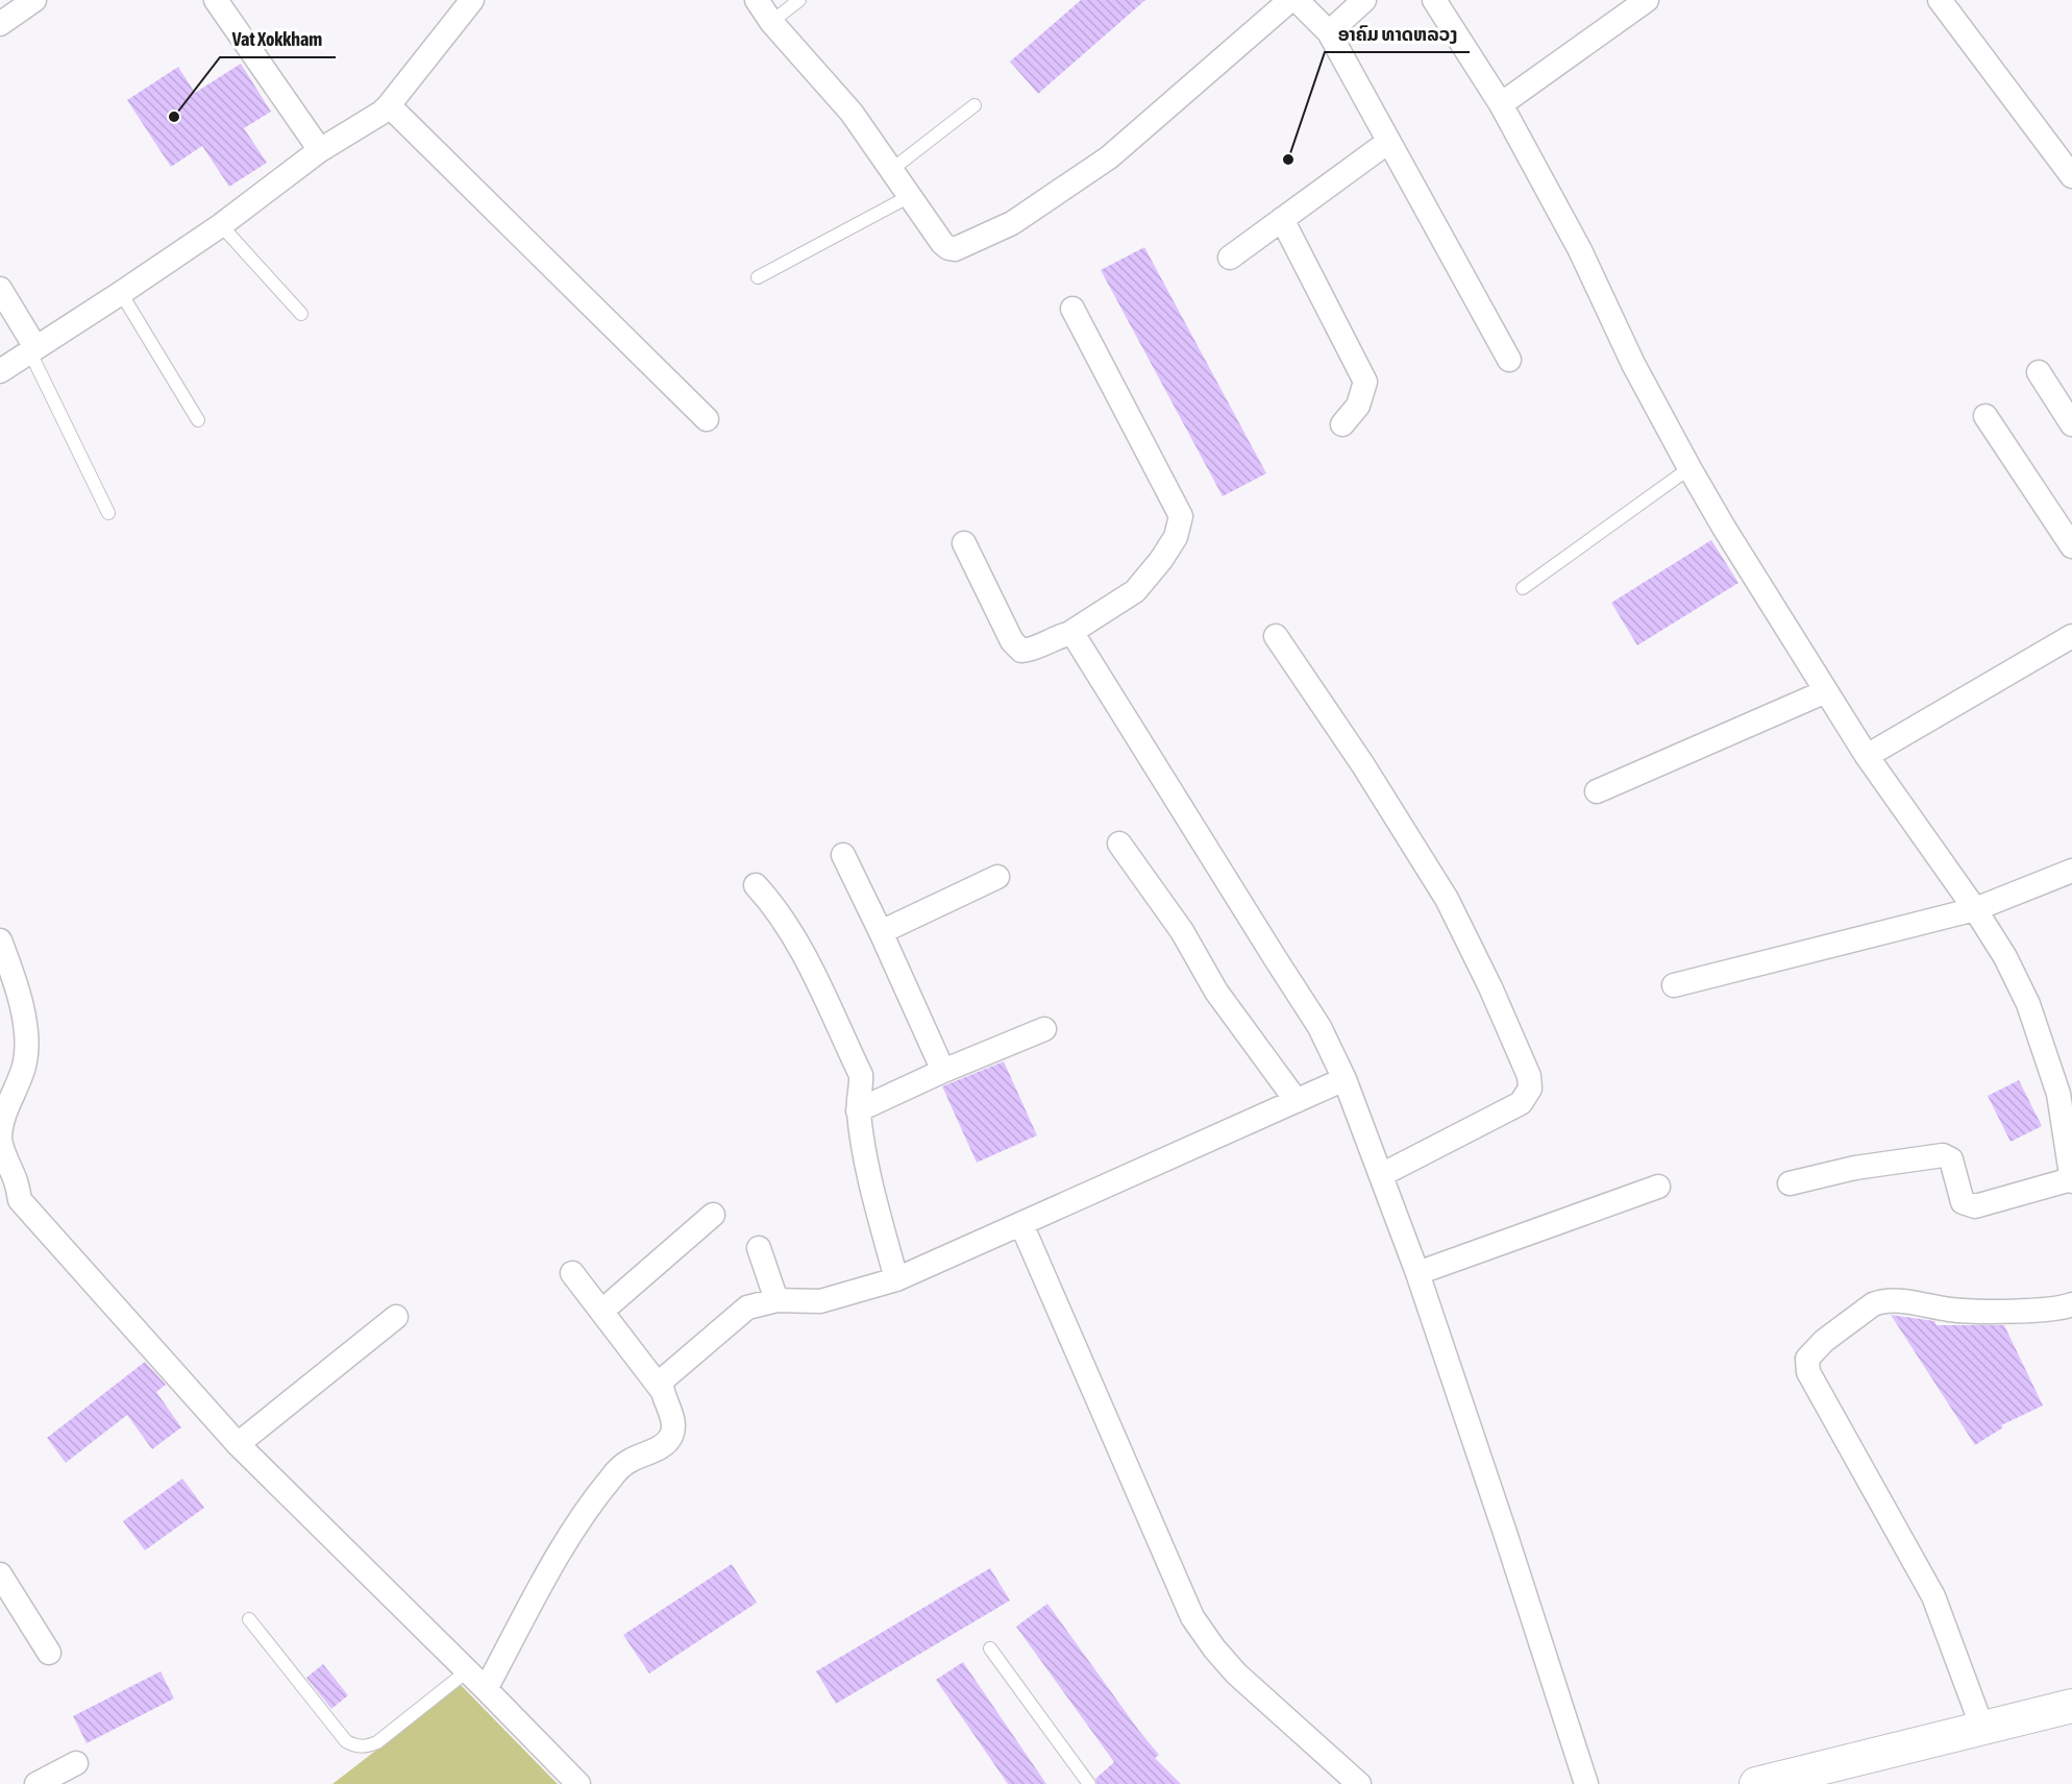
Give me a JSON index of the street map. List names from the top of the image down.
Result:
{
  "places": ["Vat Xokkham", "ອາຄົມ ທາດຫລວງ"]
}
